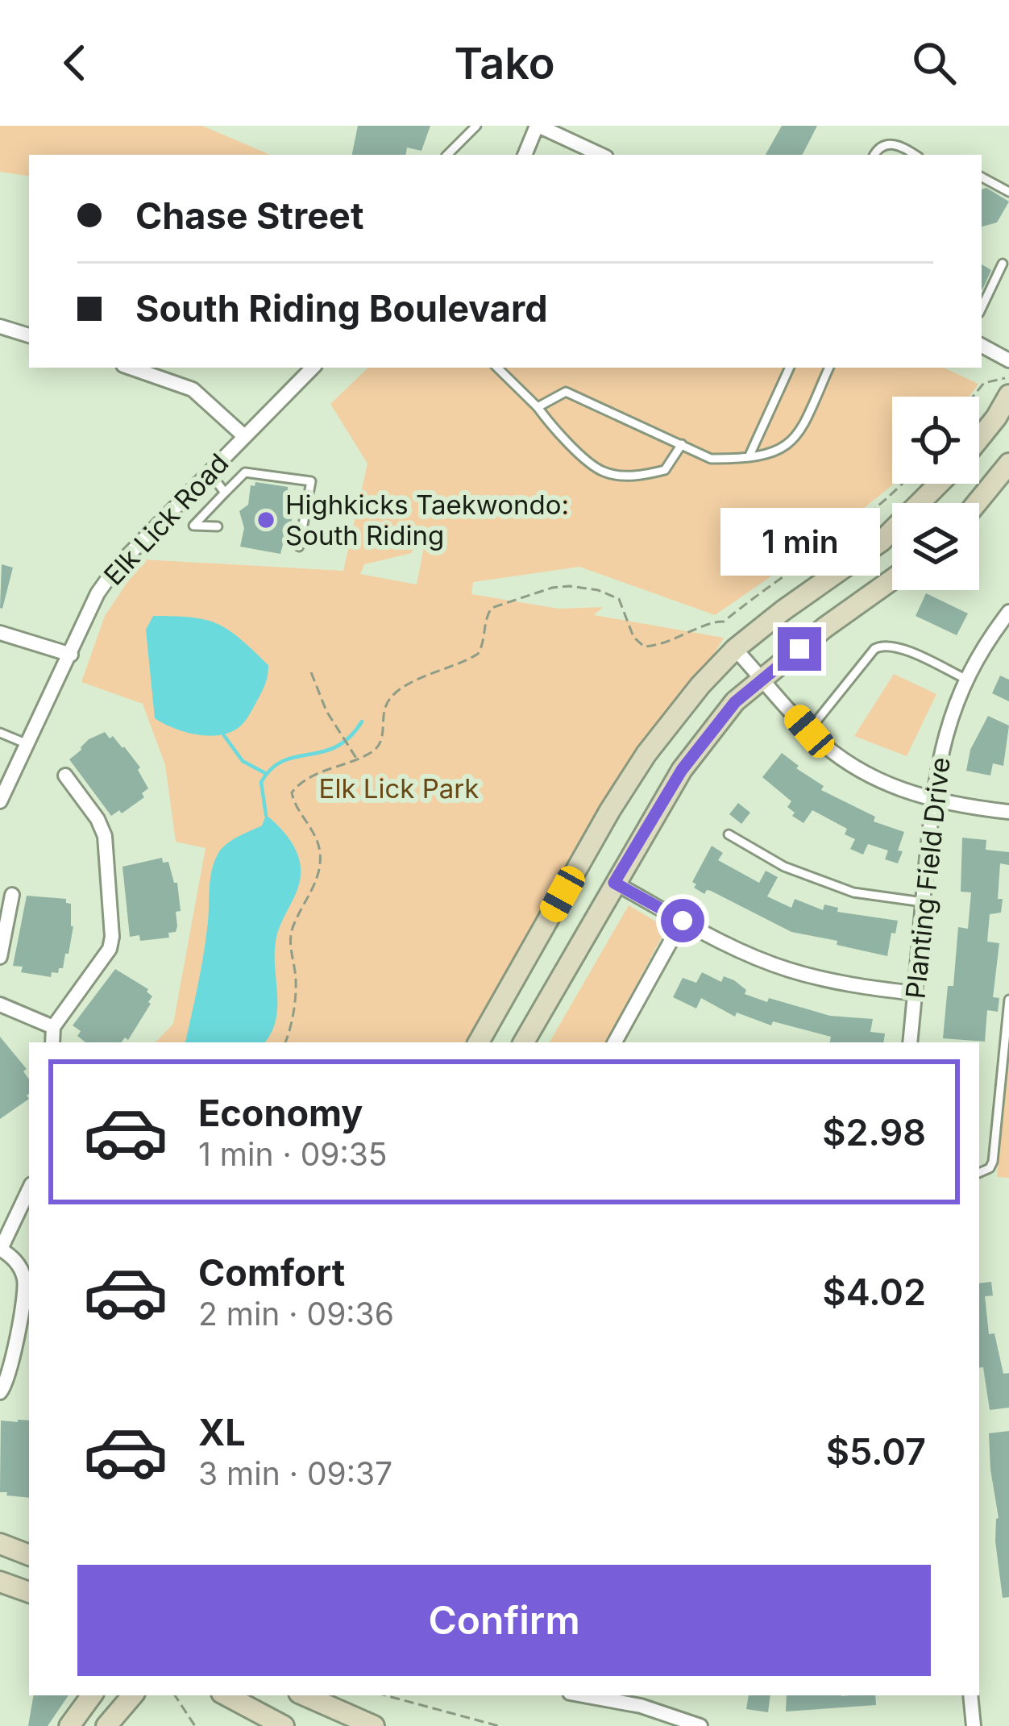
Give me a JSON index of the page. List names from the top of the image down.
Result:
{
  "streets": {
    "street": ["Elk Lick Road", "Planting Field Drive"]
  },
  "parks": ["Elk Lick Park"],
  "places": ["Highkicks Taekwondo: South Riding"],
  "page": {
    "header": "Tako",
    "banner": ["Chase Street", "South Riding Boulevard"],
    "bubble": "1 min",
    "list": [
      {
        "name": "Economy",
        "note": "1 min · 09:35",
        "value": "$2.98"
      },
      {
        "name": "Comfort",
        "note": "2 min · 09:36",
        "value": "$4.02"
      },
      {
        "name": "XL",
        "note": "3 min · 09:37",
        "value": "$5.07"
      }
    ],
    "buttons": "Confirm"
  }
}
